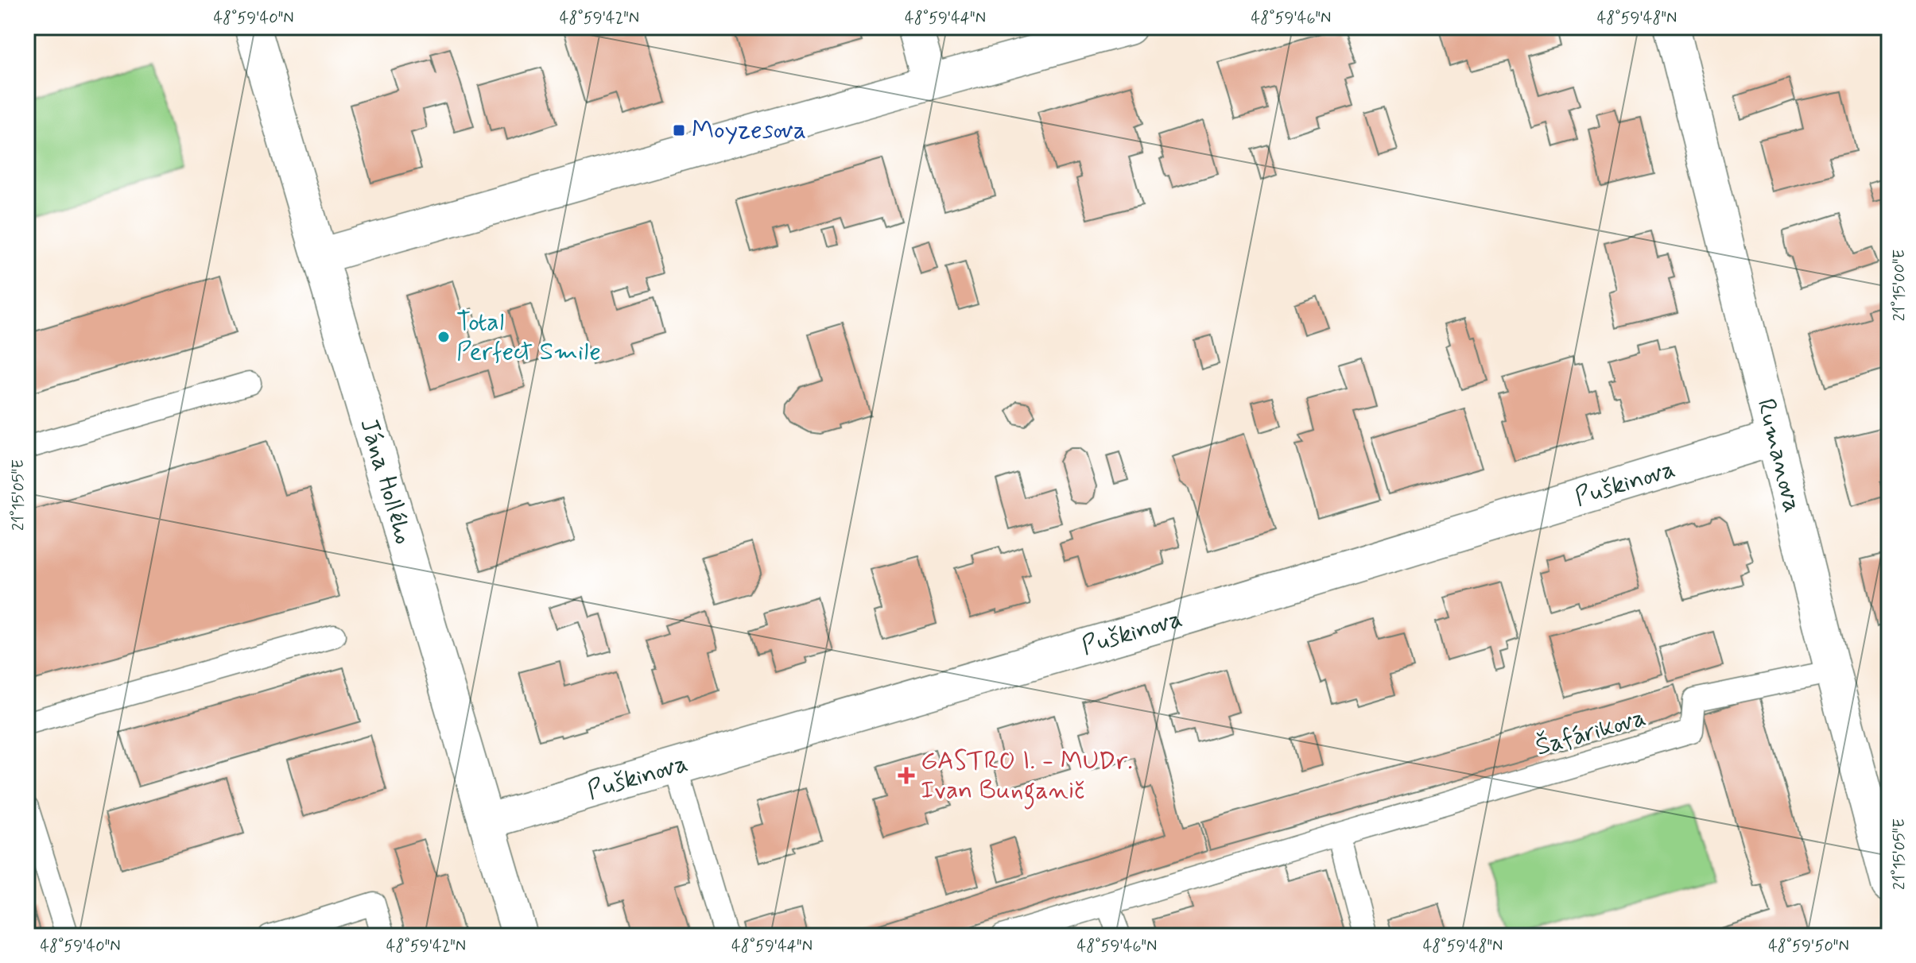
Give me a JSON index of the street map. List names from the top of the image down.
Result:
{
  "streets": {
    "street": ["Rumanova", "Jána Hollého", "Puškinova"],
    "lane": ["Šafárikova"]
  },
  "crossings": [
    ["Rumanova", "Puškinova"],
    ["Rumanova", "Šafárikova"],
    ["Jána Hollého", "Puškinova"]
  ],
  "places": {
    "transit": ["Moyzesova"],
    "other": ["Total Perfect Smile"],
    "health": ["GASTRO I. - MUDr. Ivan Bunganič"]
  },
  "coordinates": [
    "48°59'40\"N",
    "48°59'42\"N",
    "48°59'44\"N",
    "48°59'46\"N",
    "48°59'48\"N",
    "21°15'00\"E",
    "21°15'05\"E",
    "48°59'50\"N"
  ]
}
